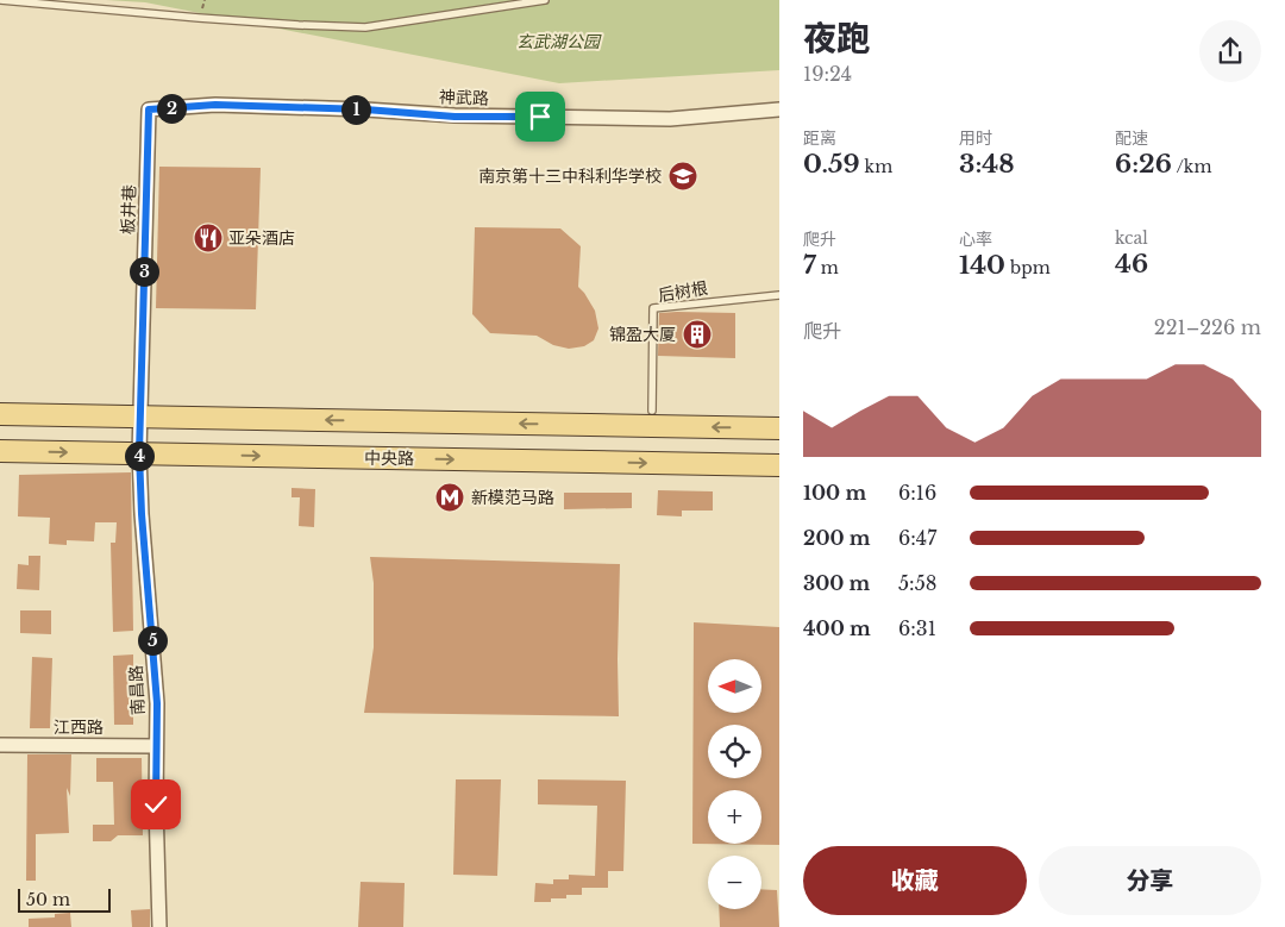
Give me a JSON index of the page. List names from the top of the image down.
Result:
{
  "streets": {
    "main road": ["中央路"],
    "street": [
      "神武路",
      "板井巷",
      "南昌路",
      "江西路"
    ],
    "lane": ["后树根"]
  },
  "crossings": [
    ["神武路", "板井巷"],
    ["板井巷", "南昌路"],
    ["中央路", "南昌路"],
    ["南昌路", "江西路"]
  ],
  "parks": ["玄武湖公园"],
  "places": {
    "school or university": ["南京第十三中科利华学校"],
    "restaurant": ["亚朵酒店"],
    "building": ["锦盈大厦"],
    "metro station": ["新模范马路"]
  },
  "scale_bar": "50 m",
  "north": "left",
  "page": {
    "heading": ["夜跑", "19:24"],
    "pins": [
      "2",
      "1",
      "3",
      "4",
      "5"
    ],
    "stats": [
      ["距离", "0.59 km"],
      ["用时", "3:48"],
      ["配速", "6:26 /km"],
      ["爬升", "7 m"],
      ["心率", "140 bpm"],
      ["kcal", "46"]
    ],
    "chart": ["爬升", "221–226 m"],
    "list": [
      {
        "name": "100 m",
        "note": "6:16"
      },
      {
        "name": "200 m",
        "note": "6:47"
      },
      {
        "name": "300 m",
        "note": "5:58"
      },
      {
        "name": "400 m",
        "note": "6:31"
      }
    ],
    "map_buttons": ["+", "−"],
    "buttons": ["收藏", "分享"],
    "scale": "50 m"
  }
}
